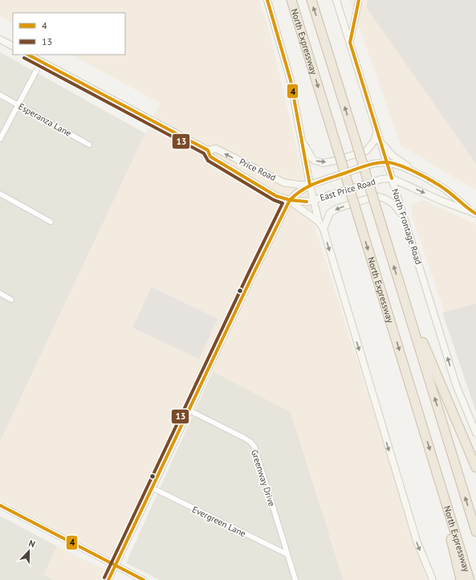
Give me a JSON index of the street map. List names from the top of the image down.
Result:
{
  "streets": {
    "highway": ["North Expressway"],
    "main road": ["Price Road", "East Price Road", "North Frontage Road"],
    "street": ["Esperanza Lane", "Greenway Drive", "Evergreen Lane"]
  },
  "crossings": [
    ["Price Road", "East Price Road"],
    ["East Price Road", "North Frontage Road"],
    ["Greenway Drive", "Evergreen Lane"]
  ],
  "one_way": ["North Frontage Road"],
  "lines": ["transit line 4", "transit line 13"],
  "legend": ["4", "13"],
  "north": "top"
}
